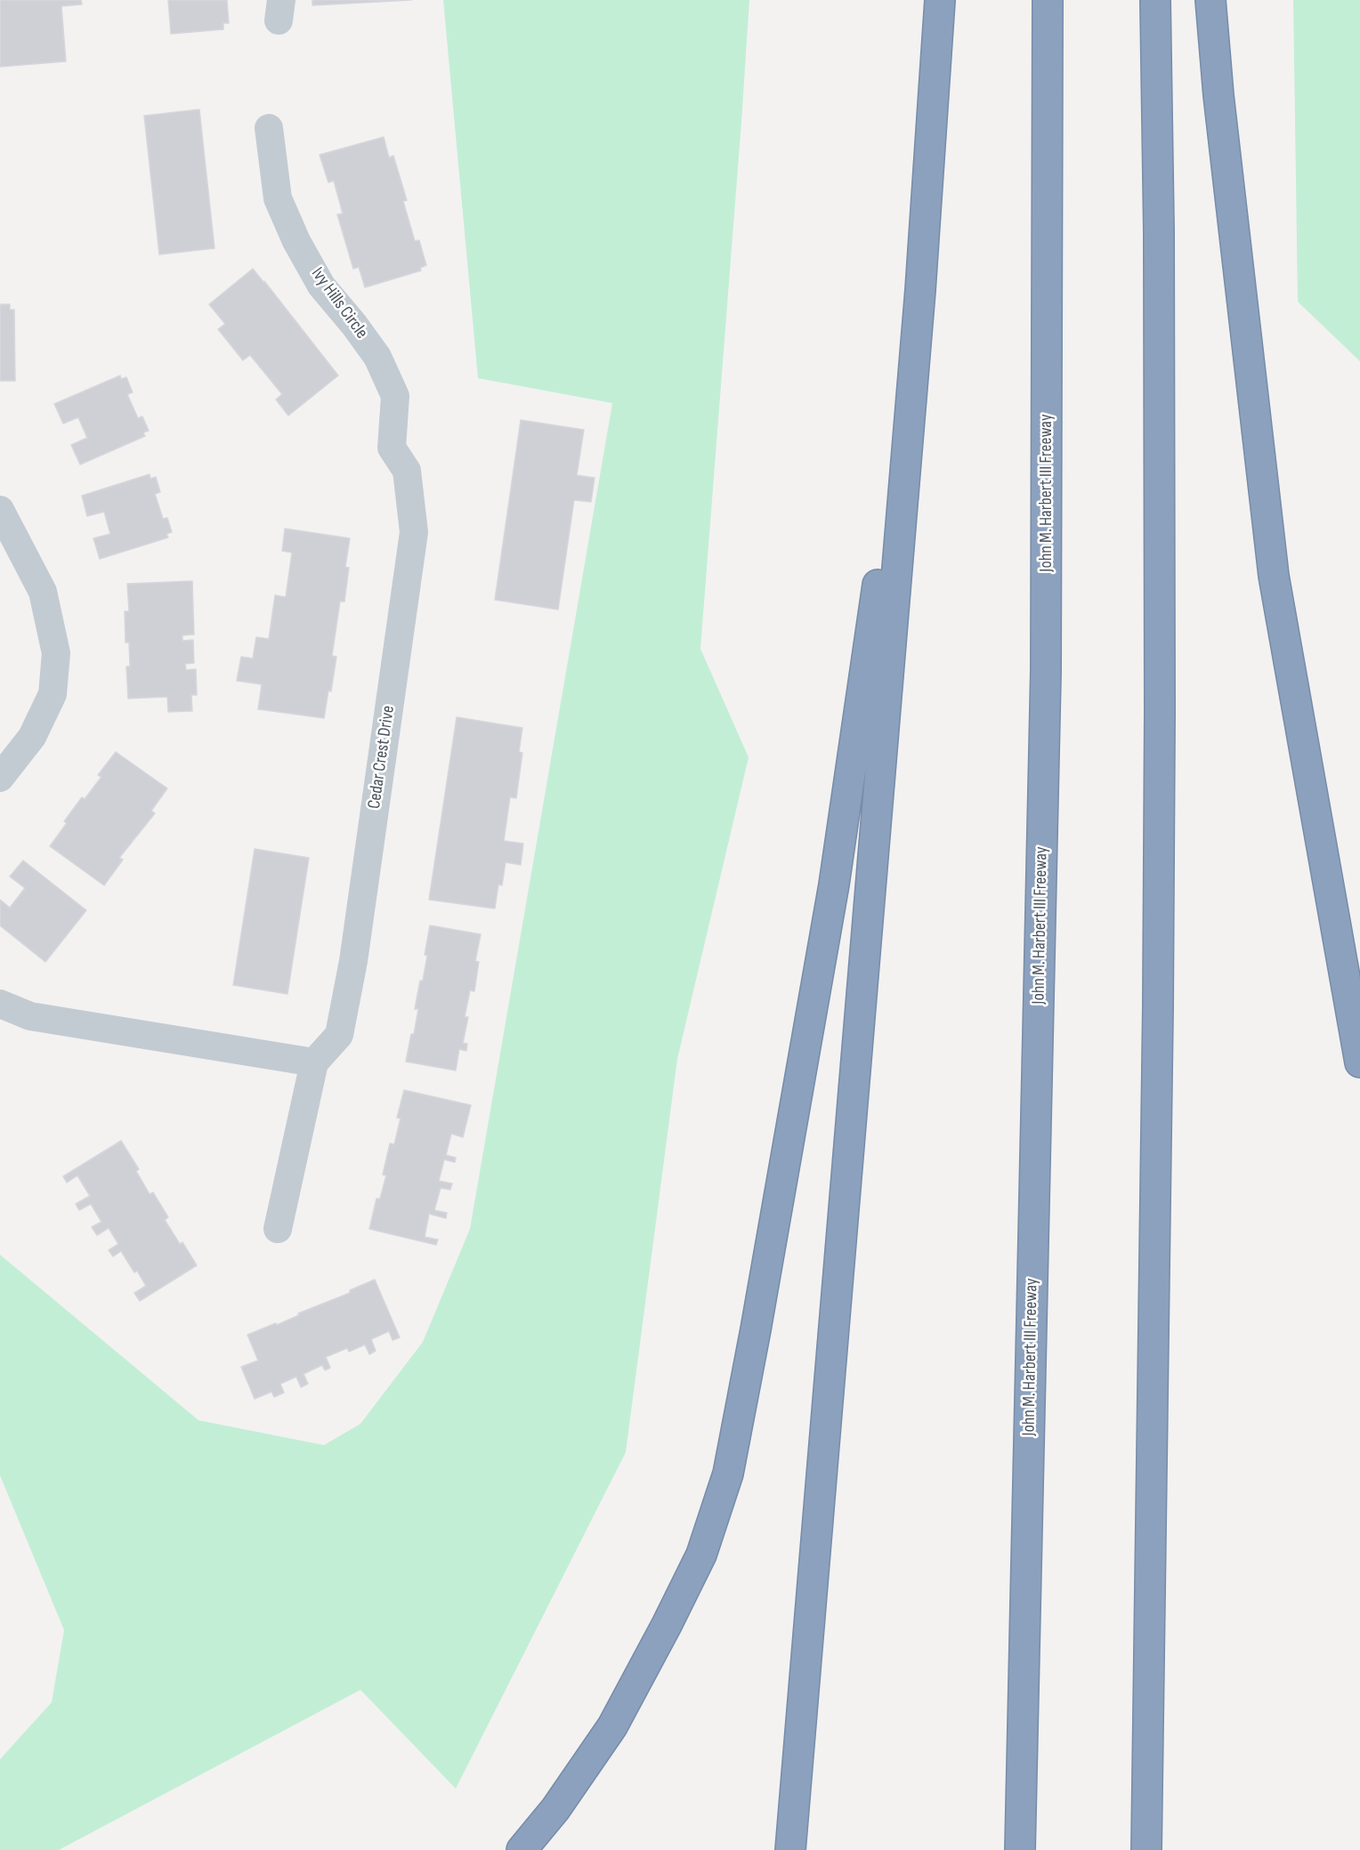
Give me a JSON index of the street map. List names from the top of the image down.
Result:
{
  "streets": {
    "highway": ["John M. Harbert III Freeway"],
    "street": ["Ivy Hills Circle", "Cedar Crest Drive"]
  },
  "crossings": [
    ["Ivy Hills Circle", "Cedar Crest Drive"]
  ]
}
